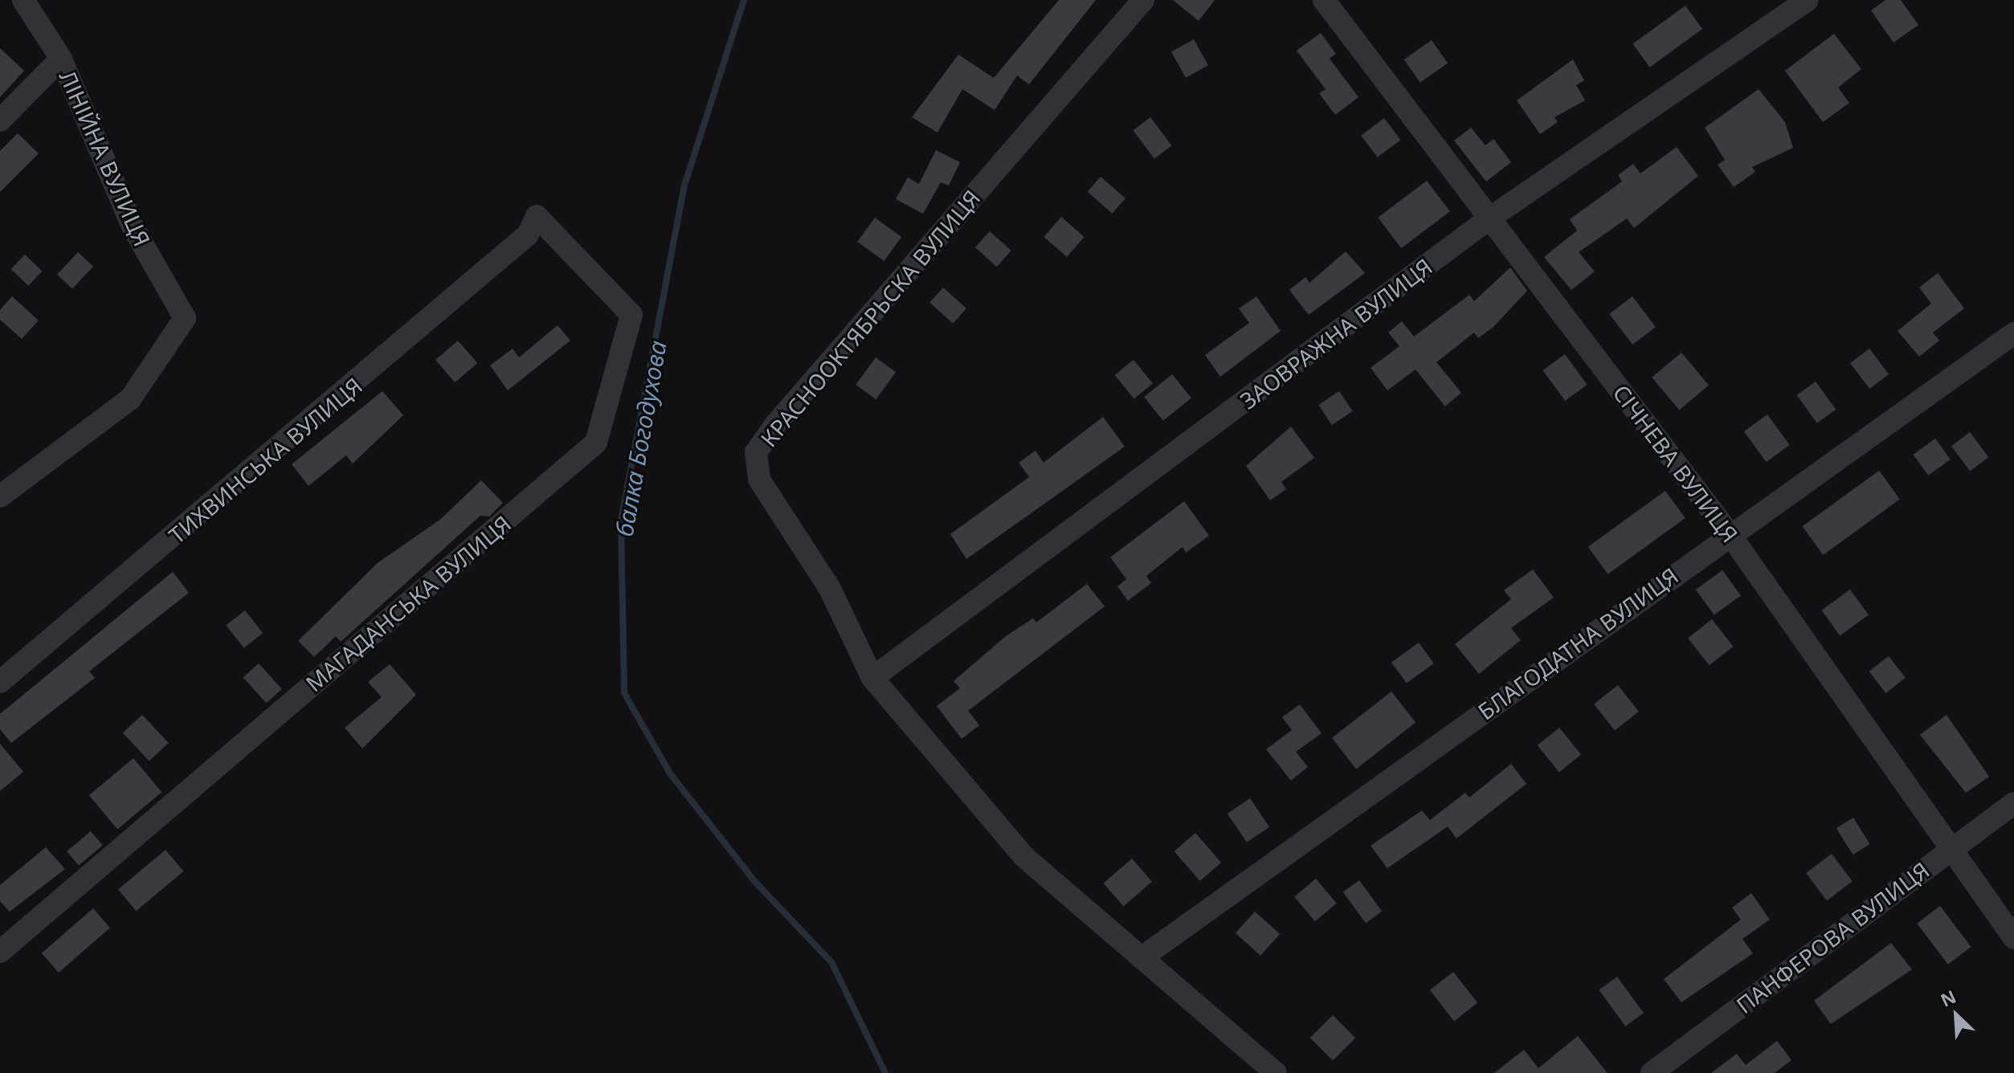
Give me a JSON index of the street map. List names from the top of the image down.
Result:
{
  "streets": {
    "street": [
      "ЛІНІЙНА ВУЛИЦЯ",
      "КРАСНООКТЯБРЬСКА ВУЛИЦЯ",
      "ЗАОВРАЖНА ВУЛИЦЯ",
      "ТИХВИНСЬКА ВУЛИЦЯ",
      "СІЧНЕВА ВУЛИЦЯ",
      "МАГАДАНСЬКА ВУЛИЦЯ",
      "БЛАГОДАТНА ВУЛИЦЯ",
      "ПАНФЕРОВА ВУЛИЦЯ"
    ]
  },
  "crossings": [
    ["КРАСНООКТЯБРЬСКА ВУЛИЦЯ", "ЗАОВРАЖНА ВУЛИЦЯ"],
    ["КРАСНООКТЯБРЬСКА ВУЛИЦЯ", "БЛАГОДАТНА ВУЛИЦЯ"],
    ["ЗАОВРАЖНА ВУЛИЦЯ", "СІЧНЕВА ВУЛИЦЯ"],
    ["ТИХВИНСЬКА ВУЛИЦЯ", "МАГАДАНСЬКА ВУЛИЦЯ"],
    ["СІЧНЕВА ВУЛИЦЯ", "БЛАГОДАТНА ВУЛИЦЯ"],
    ["СІЧНЕВА ВУЛИЦЯ", "ПАНФЕРОВА ВУЛИЦЯ"]
  ],
  "water": ["балка Богодухова"],
  "north": "top left"
}
